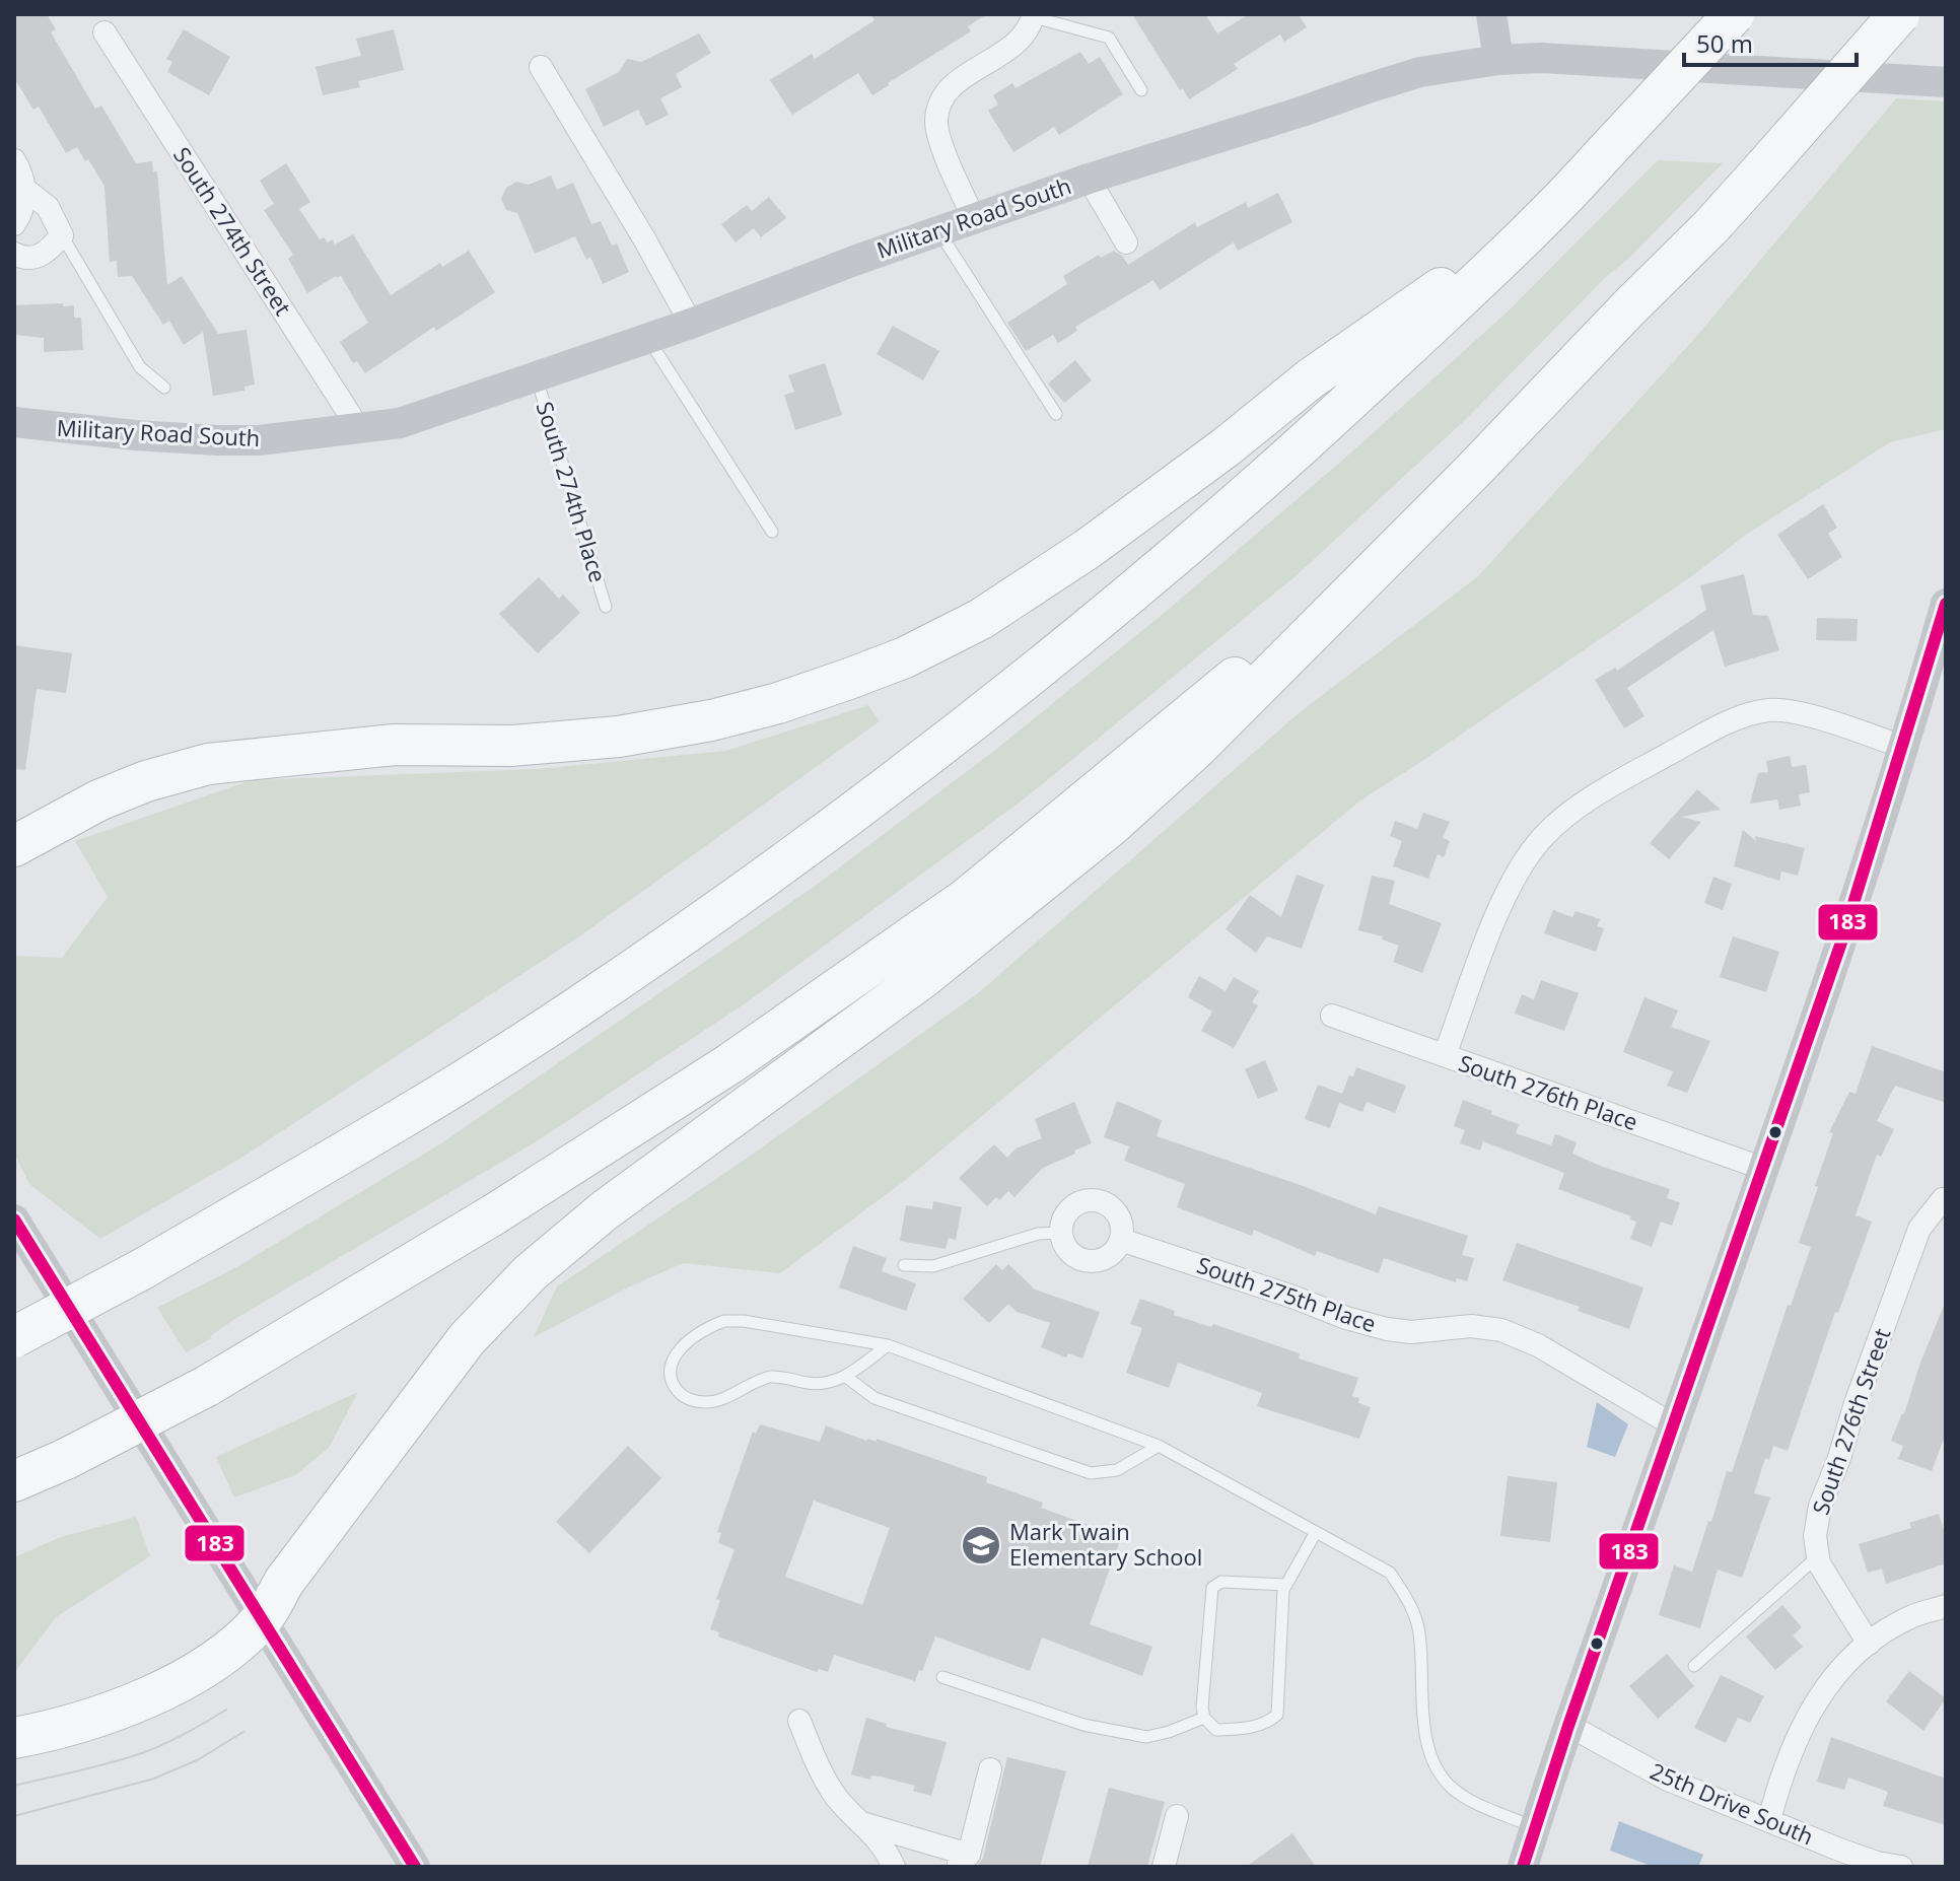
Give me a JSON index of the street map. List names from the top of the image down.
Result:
{
  "streets": {
    "main road": ["Military Road South"],
    "street": [
      "South 274th Street",
      "South 276th Place",
      "South 275th Place",
      "South 276th Street",
      "25th Drive South"
    ],
    "lane": ["South 274th Place"]
  },
  "crossings": [
    ["Military Road South", "South 274th Street"],
    ["Military Road South", "South 274th Place"]
  ],
  "places": {
    "school or university": ["Mark Twain Elementary School"]
  },
  "lines": ["transit line 183"],
  "scale_bar": "50 m"
}
